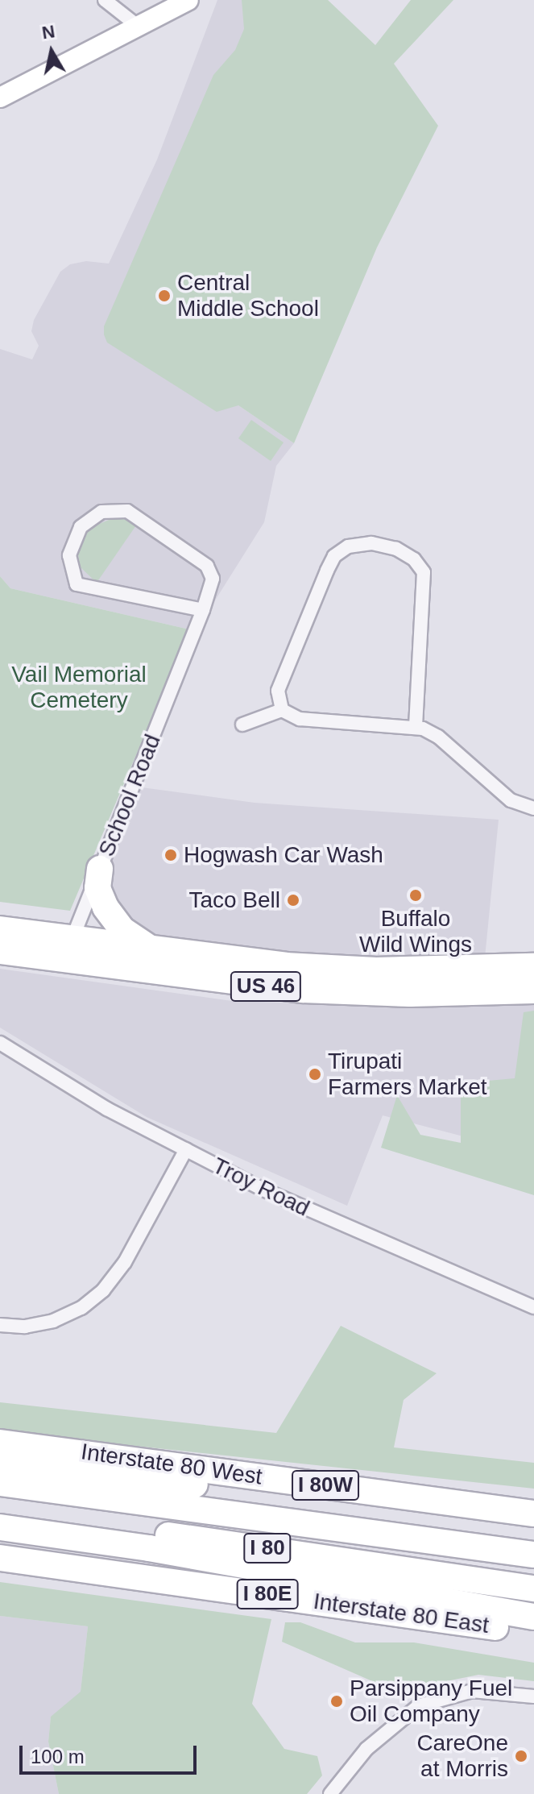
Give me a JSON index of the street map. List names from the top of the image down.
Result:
{
  "streets": {
    "highway": [
      "US 46",
      "Interstate 80 West",
      "I 80W",
      "I 80",
      "I 80E",
      "Interstate 80 East"
    ],
    "street": ["School Road", "Troy Road"]
  },
  "crossings": [
    ["School Road", "US 46"]
  ],
  "parks": ["Vail Memorial Cemetery"],
  "places": [
    "Central Middle School",
    "Hogwash Car Wash",
    "Buffalo Wild Wings",
    "Taco Bell",
    "Tirupati Farmers Market",
    "Parsippany Fuel Oil Company",
    "CareOne at Morris"
  ],
  "scale_bar": "100 m",
  "north": "top"
}
